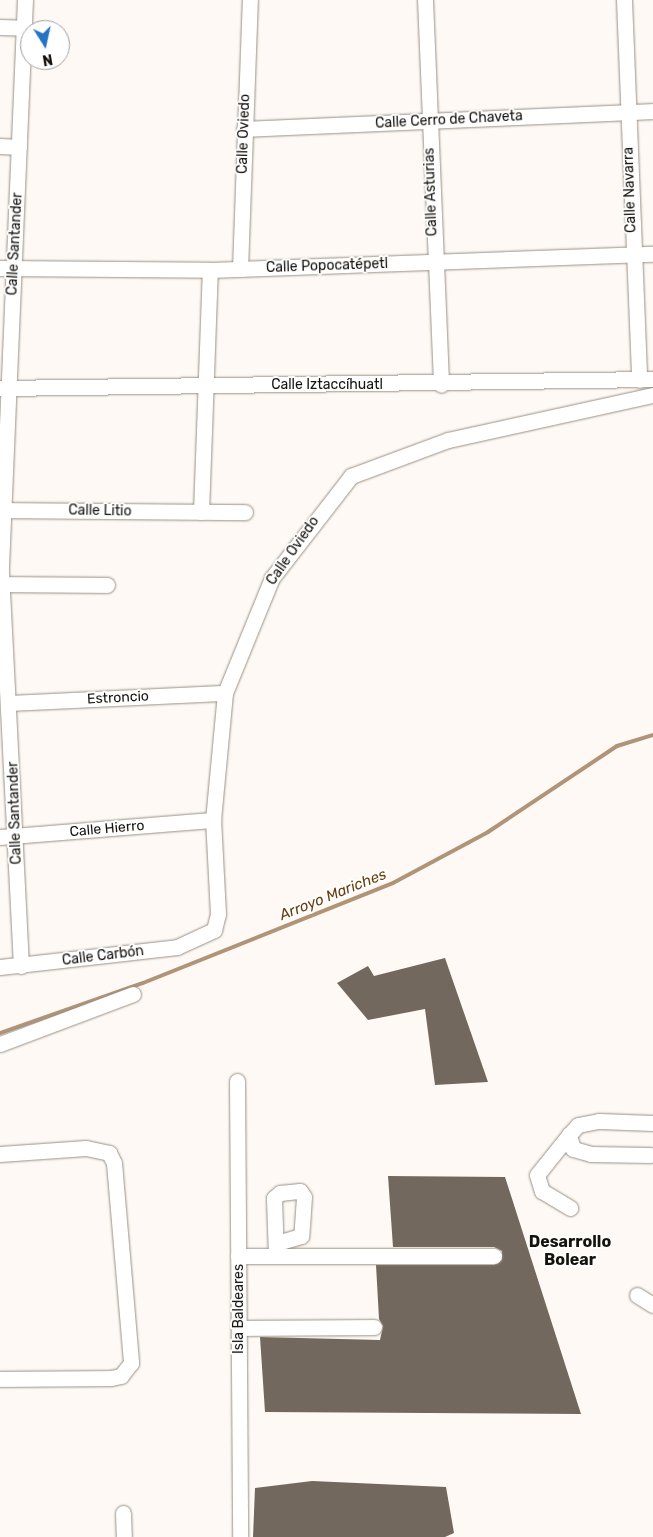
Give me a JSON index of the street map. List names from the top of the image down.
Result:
{
  "streets": {
    "street": [
      "Calle Cerro de Chaveta",
      "Calle Oviedo",
      "Calle Navarra",
      "Calle Asturias",
      "Calle Santander",
      "Calle Popocatépetl",
      "Calle Iztaccíhuatl",
      "Calle Litio",
      "Estroncio",
      "Calle Hierro",
      "Calle Carbón",
      "Isla Baldeares"
    ]
  },
  "crossings": [
    ["Calle Cerro de Chaveta", "Calle Oviedo"],
    ["Calle Cerro de Chaveta", "Calle Navarra"],
    ["Calle Cerro de Chaveta", "Calle Asturias"],
    ["Calle Oviedo", "Calle Popocatépetl"],
    ["Calle Oviedo", "Estroncio"],
    ["Calle Oviedo", "Calle Hierro"],
    ["Calle Oviedo", "Calle Carbón"],
    ["Calle Navarra", "Calle Popocatépetl"],
    ["Calle Navarra", "Calle Iztaccíhuatl"],
    ["Calle Asturias", "Calle Popocatépetl"],
    ["Calle Asturias", "Calle Iztaccíhuatl"],
    ["Calle Santander", "Calle Popocatépetl"],
    ["Calle Santander", "Calle Iztaccíhuatl"],
    ["Calle Santander", "Calle Litio"],
    ["Calle Santander", "Estroncio"],
    ["Calle Santander", "Calle Hierro"],
    ["Calle Santander", "Calle Carbón"]
  ],
  "districts": ["Desarrollo Bolear"],
  "water": ["Arroyo Mariches"],
  "north": "bottom"
}
